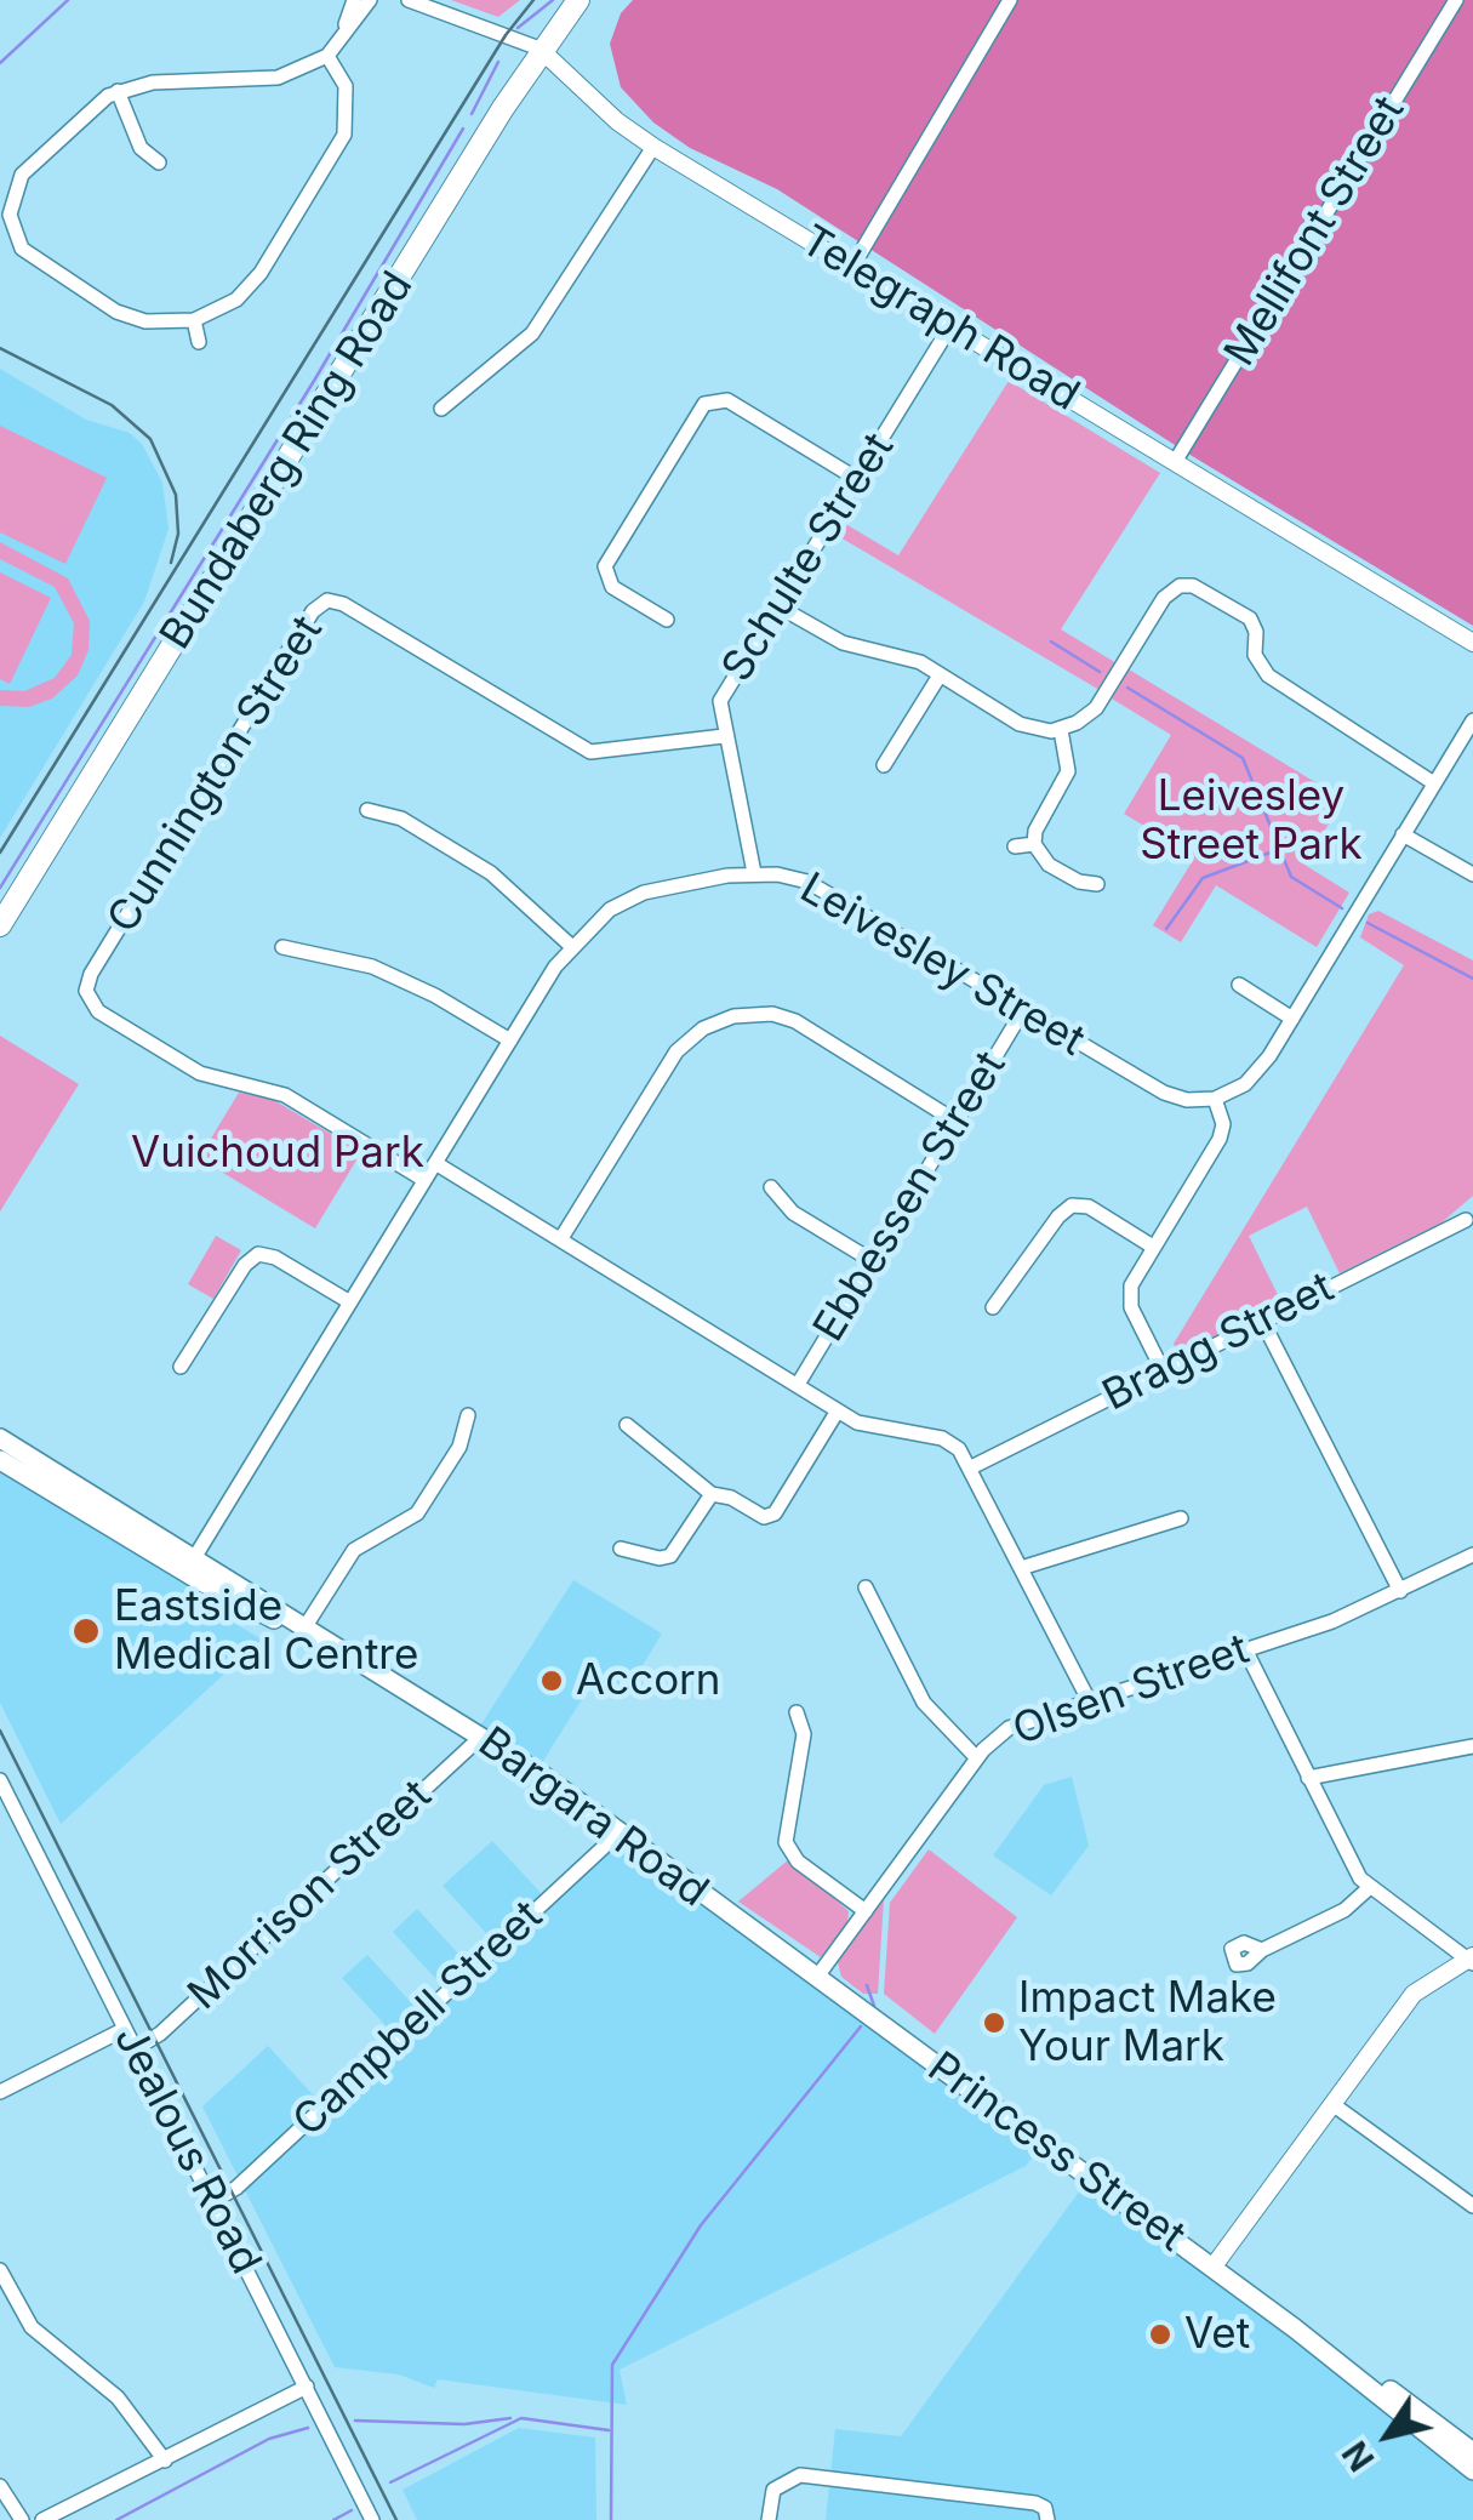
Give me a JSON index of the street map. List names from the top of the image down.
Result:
{
  "streets": {
    "main road": ["Bundaberg Ring Road", "Bargara Road", "Princess Street"],
    "street": [
      "Mellifont Street",
      "Telegraph Road",
      "Schulte Street",
      "Cunnington Street",
      "Leivesley Street",
      "Ebbessen Street",
      "Bragg Street",
      "Olsen Street",
      "Morrison Street",
      "Campbell Street",
      "Jealous Road"
    ]
  },
  "crossings": [
    ["Mellifont Street", "Telegraph Road"],
    ["Telegraph Road", "Bundaberg Ring Road"],
    ["Telegraph Road", "Schulte Street"],
    ["Schulte Street", "Cunnington Street"],
    ["Schulte Street", "Leivesley Street"],
    ["Cunnington Street", "Leivesley Street"],
    ["Leivesley Street", "Ebbessen Street"],
    ["Leivesley Street", "Bargara Road"],
    ["Olsen Street", "Bargara Road"],
    ["Olsen Street", "Princess Street"],
    ["Bargara Road", "Morrison Street"],
    ["Bargara Road", "Campbell Street"],
    ["Bargara Road", "Princess Street"],
    ["Morrison Street", "Jealous Road"],
    ["Campbell Street", "Jealous Road"]
  ],
  "parks": ["Leivesley Street Park", "Vuichoud Park"],
  "places": [
    "Eastside Medical Centre",
    "Accorn",
    "Impact Make Your Mark",
    "Vet"
  ],
  "north": "bottom left"
}
